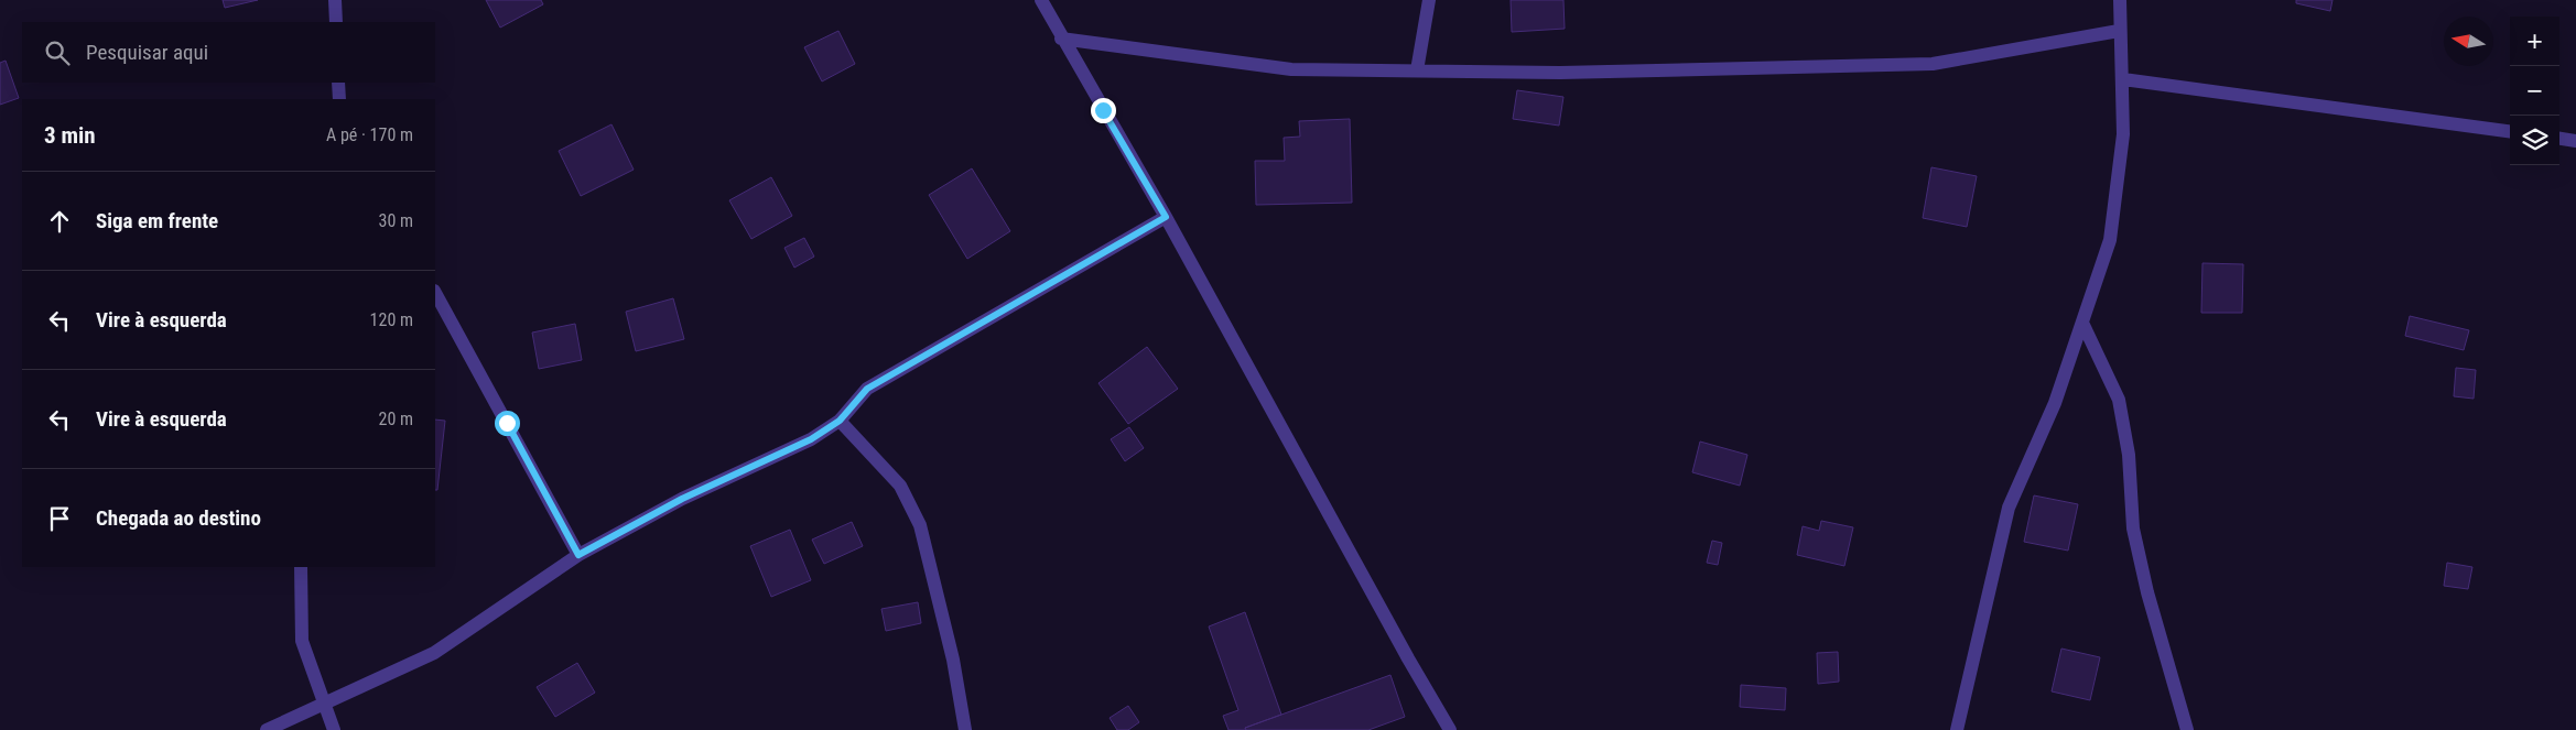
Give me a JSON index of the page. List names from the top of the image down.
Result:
{
  "north": "left",
  "page": {
    "map_buttons": ["+", "−"],
    "search": "Pesquisar aqui",
    "heading": ["3 min", "A pé · 170 m"],
    "list": [
      ["Siga em frente", "30 m"],
      ["Vire à esquerda", "120 m"],
      ["Vire à esquerda", "20 m"],
      "Chegada ao destino"
    ]
  }
}
